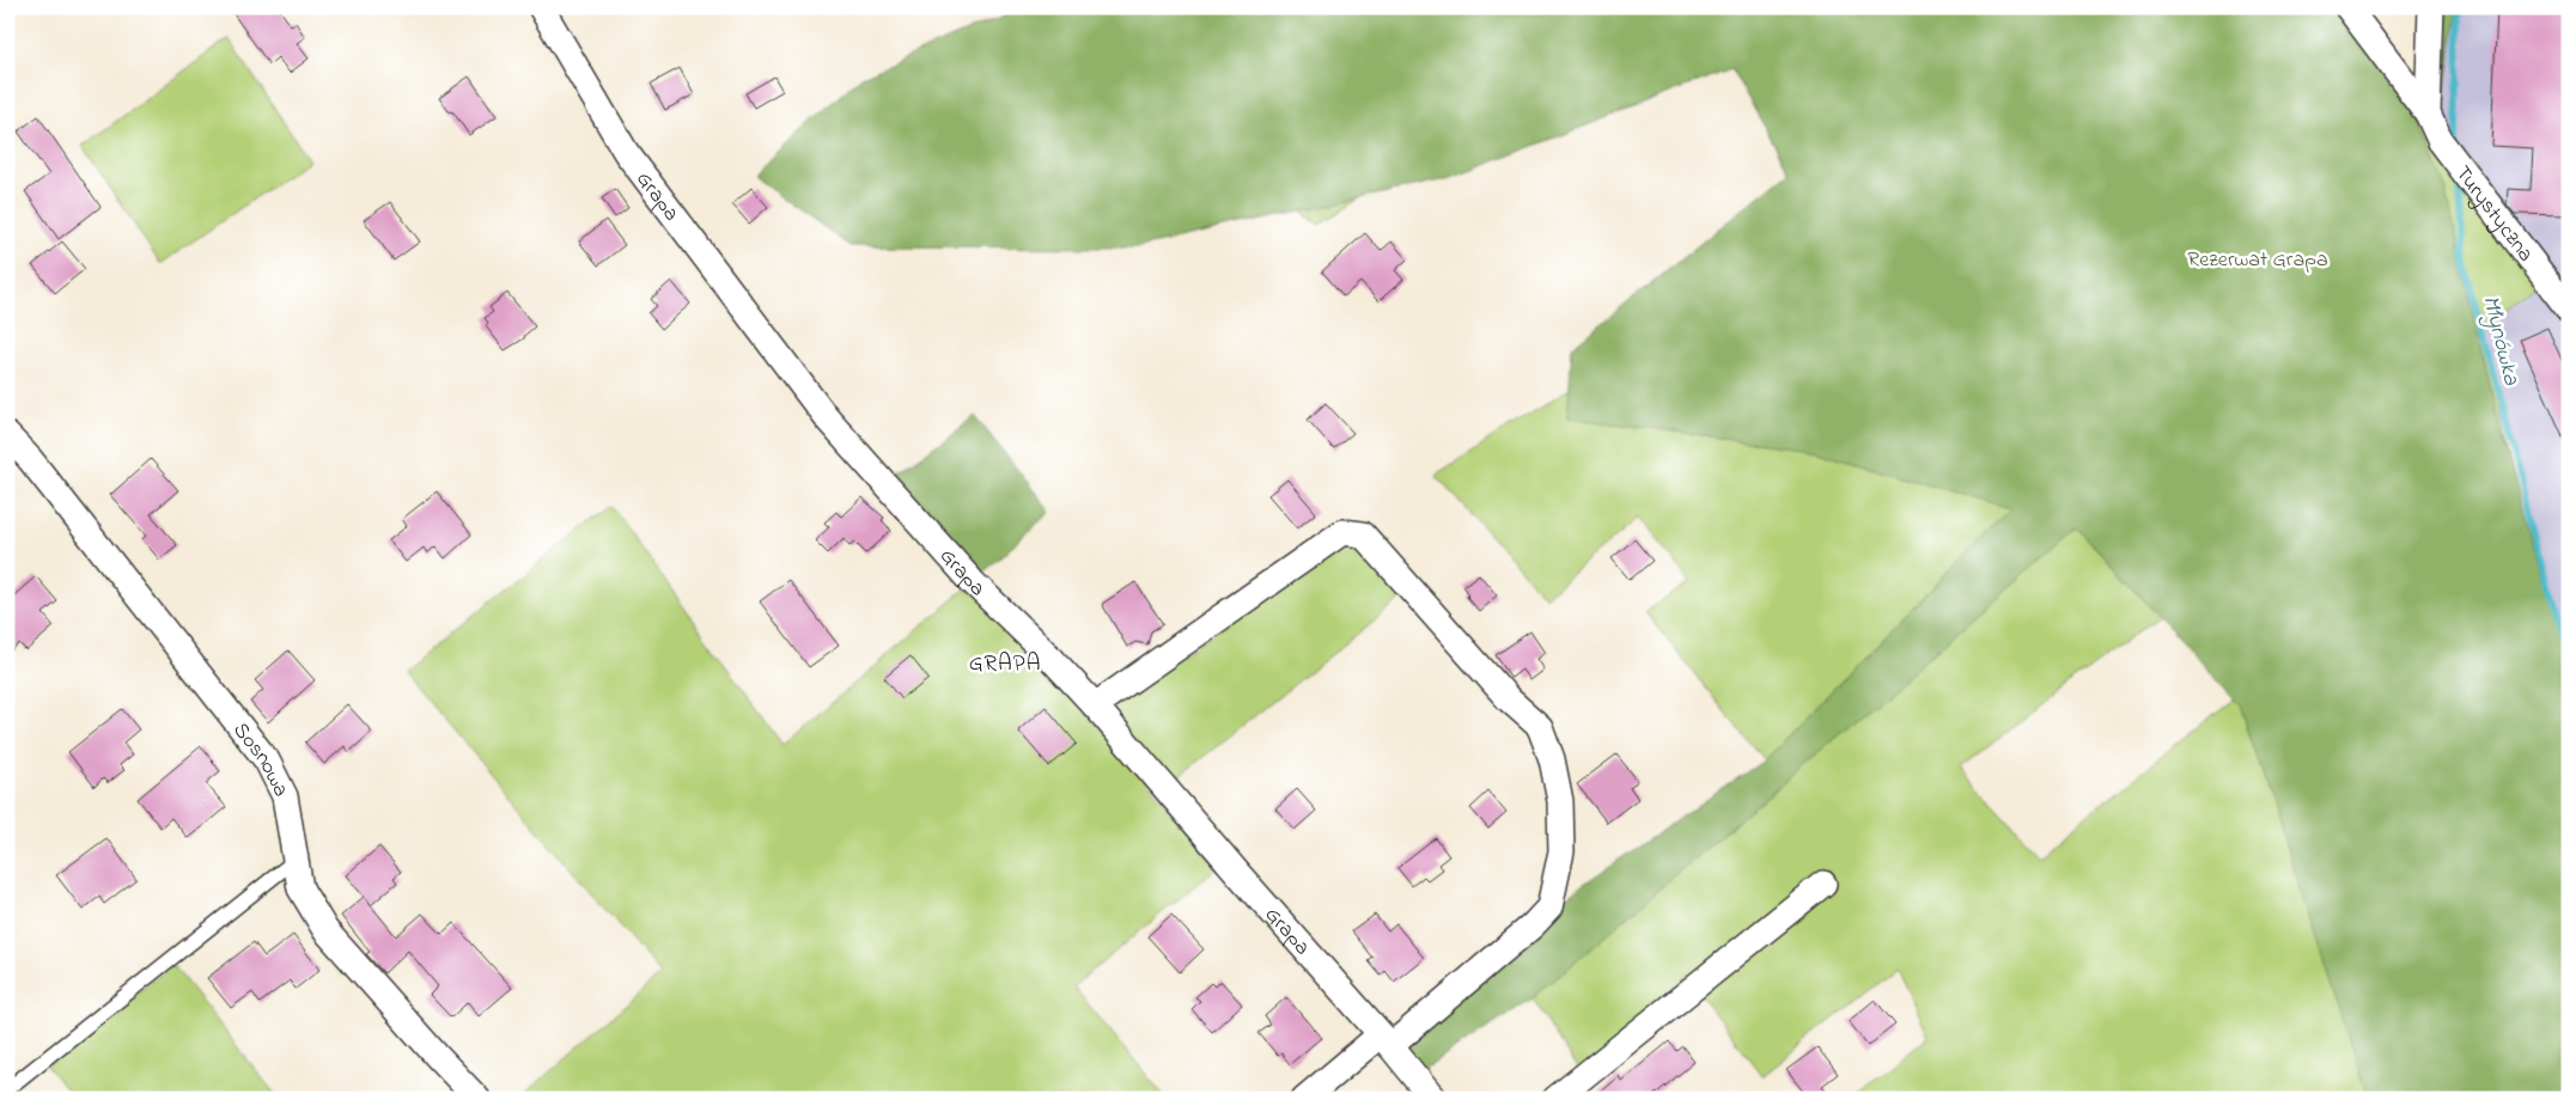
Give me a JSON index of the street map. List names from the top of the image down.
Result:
{
  "streets": {
    "street": ["Grapa", "Turystyczna", "Sosnowa"]
  },
  "districts": ["GRAPA"],
  "water": ["Młynówka"],
  "parks": ["Rezerwat Grapa"]
}
